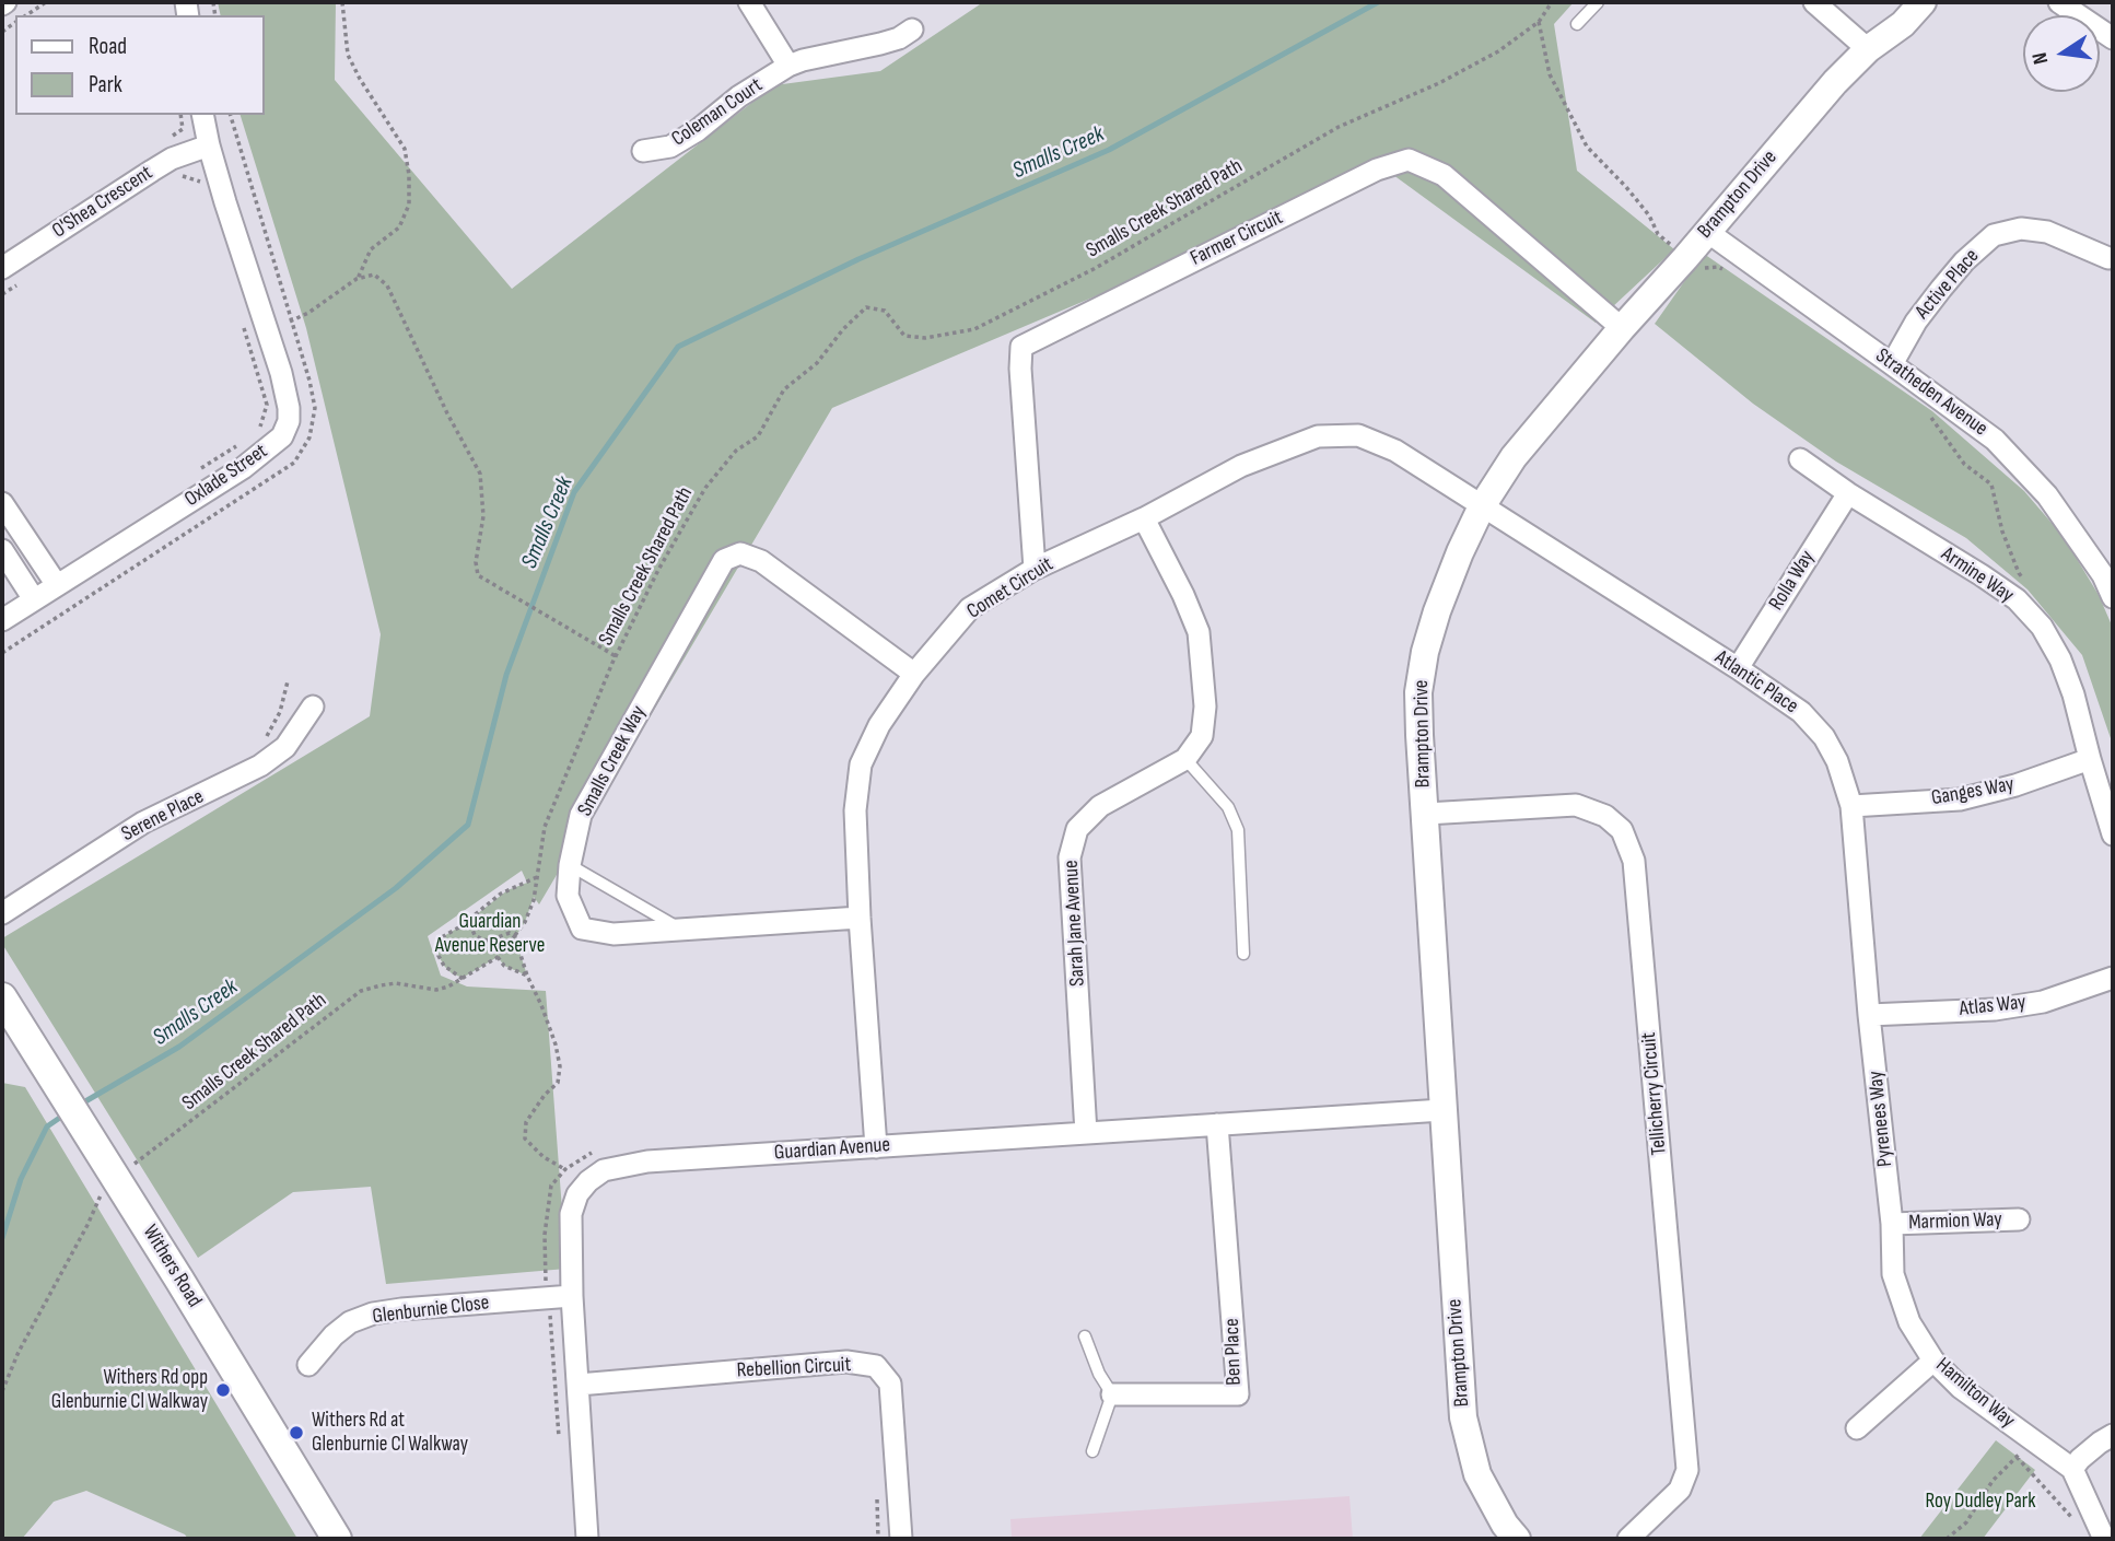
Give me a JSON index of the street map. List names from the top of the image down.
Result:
{
  "streets": {
    "main road": ["Withers Road"],
    "street": [
      "Coleman Court",
      "Brampton Drive",
      "O'Shea Crescent",
      "Farmer Circuit",
      "Active Place",
      "Stratheden Avenue",
      "Oxlade Street",
      "Armine Way",
      "Rolla Way",
      "Comet Circuit",
      "Atlantic Place",
      "Smalls Creek Way",
      "Ganges Way",
      "Serene Place",
      "Sarah Jane Avenue",
      "Atlas Way",
      "Tellicherry Circuit",
      "Pyrenees Way",
      "Guardian Avenue",
      "Marmion Way",
      "Glenburnie Close",
      "Ben Place",
      "Rebellion Circuit",
      "Hamilton Way"
    ],
    "path": ["Smalls Creek Shared Path"]
  },
  "crossings": [
    ["Brampton Drive", "Farmer Circuit"],
    ["Brampton Drive", "Stratheden Avenue"],
    ["Brampton Drive", "Comet Circuit"],
    ["Brampton Drive", "Atlantic Place"],
    ["Brampton Drive", "Tellicherry Circuit"],
    ["Brampton Drive", "Guardian Avenue"],
    ["O'Shea Crescent", "Oxlade Street"],
    ["Farmer Circuit", "Comet Circuit"],
    ["Active Place", "Stratheden Avenue"],
    ["Armine Way", "Rolla Way"],
    ["Armine Way", "Ganges Way"],
    ["Rolla Way", "Atlantic Place"],
    ["Comet Circuit", "Atlantic Place"],
    ["Comet Circuit", "Smalls Creek Way"],
    ["Comet Circuit", "Guardian Avenue"],
    ["Atlantic Place", "Ganges Way"],
    ["Atlantic Place", "Atlas Way"],
    ["Atlantic Place", "Pyrenees Way"],
    ["Sarah Jane Avenue", "Guardian Avenue"],
    ["Atlas Way", "Pyrenees Way"],
    ["Pyrenees Way", "Marmion Way"],
    ["Pyrenees Way", "Hamilton Way"],
    ["Guardian Avenue", "Ben Place"],
    ["Marmion Way", "Hamilton Way"]
  ],
  "water": ["Smalls Creek"],
  "parks": ["Guardian Avenue Reserve", "Roy Dudley Park"],
  "places": ["Withers Rd opp Glenburnie Cl Walkway", "Withers Rd at Glenburnie Cl Walkway"],
  "legend": ["Road", "Park"],
  "north": "left"
}
